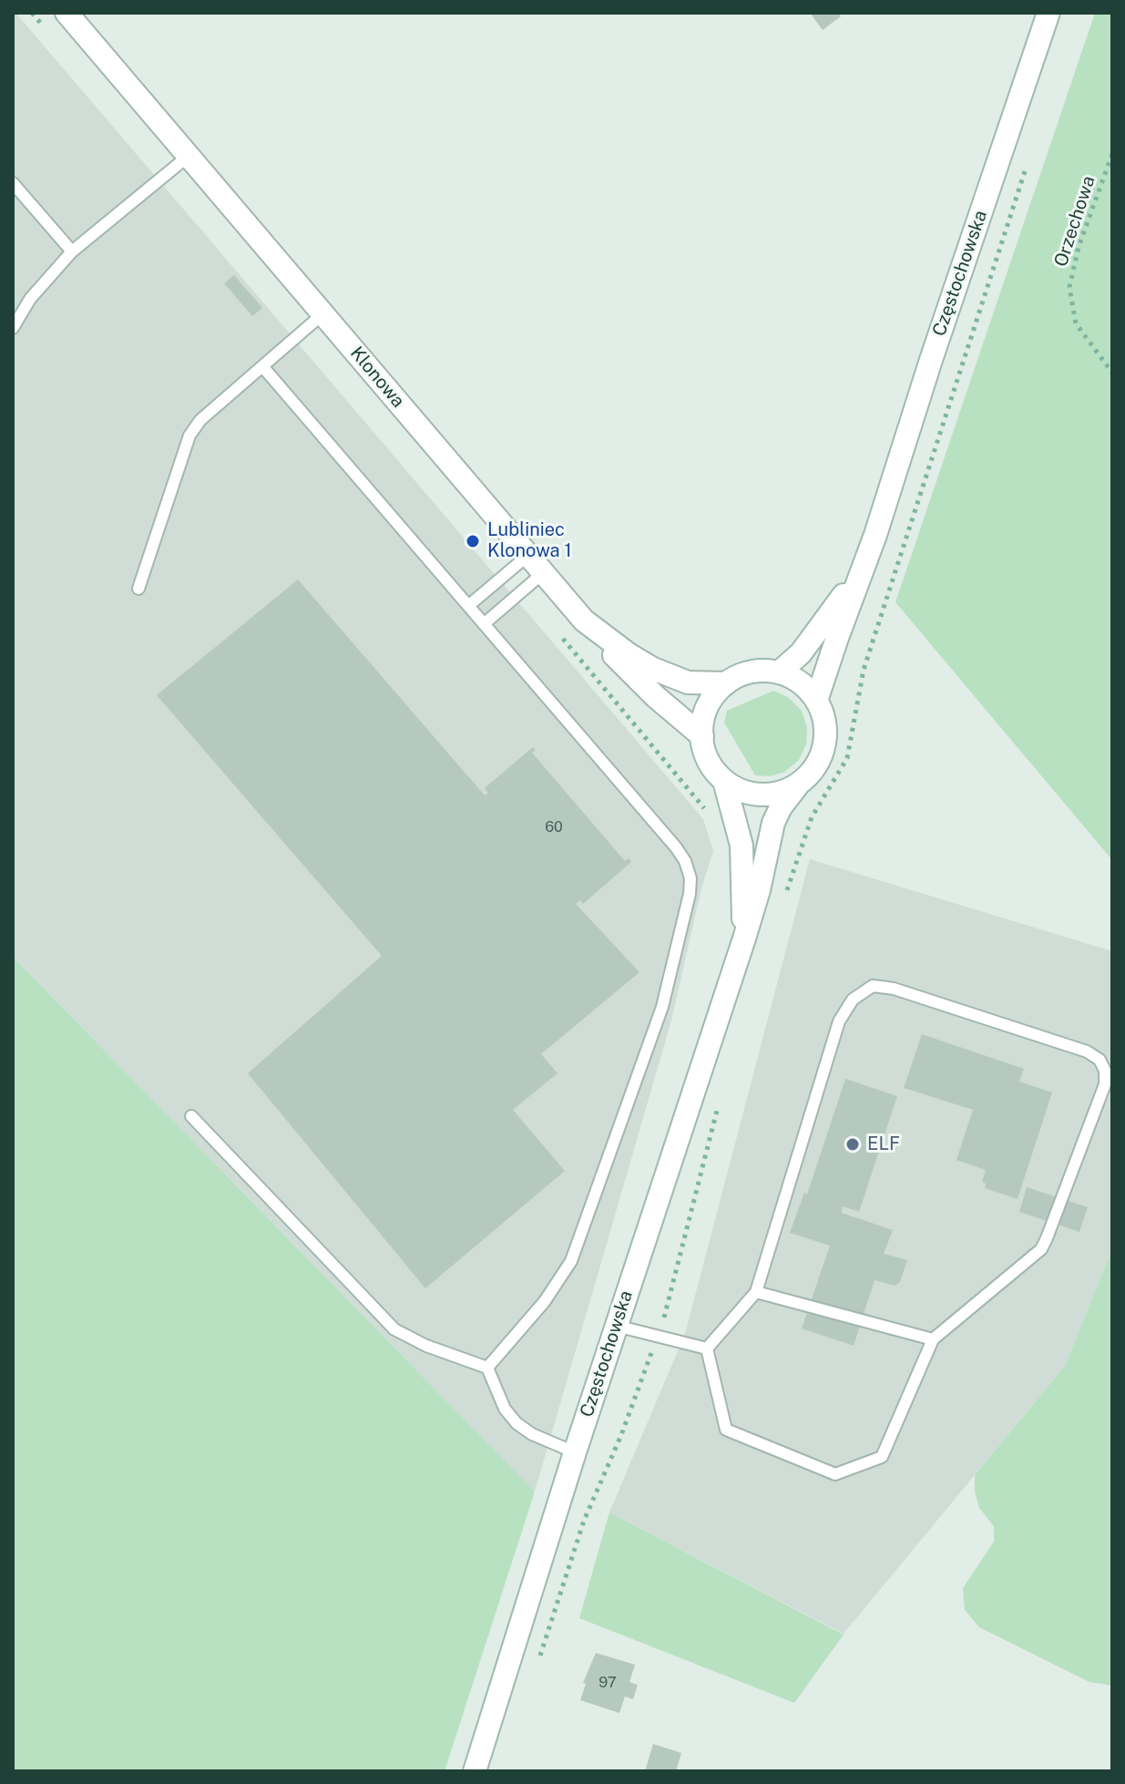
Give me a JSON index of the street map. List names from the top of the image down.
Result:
{
  "streets": {
    "main road": ["Częstochowska", "Klonowa"],
    "path": ["Orzechowa"]
  },
  "crossings": [
    ["Częstochowska", "Klonowa"]
  ],
  "places": ["Lubliniec Klonowa 1", "ELF"],
  "house_numbers": ["60", "97"]
}
